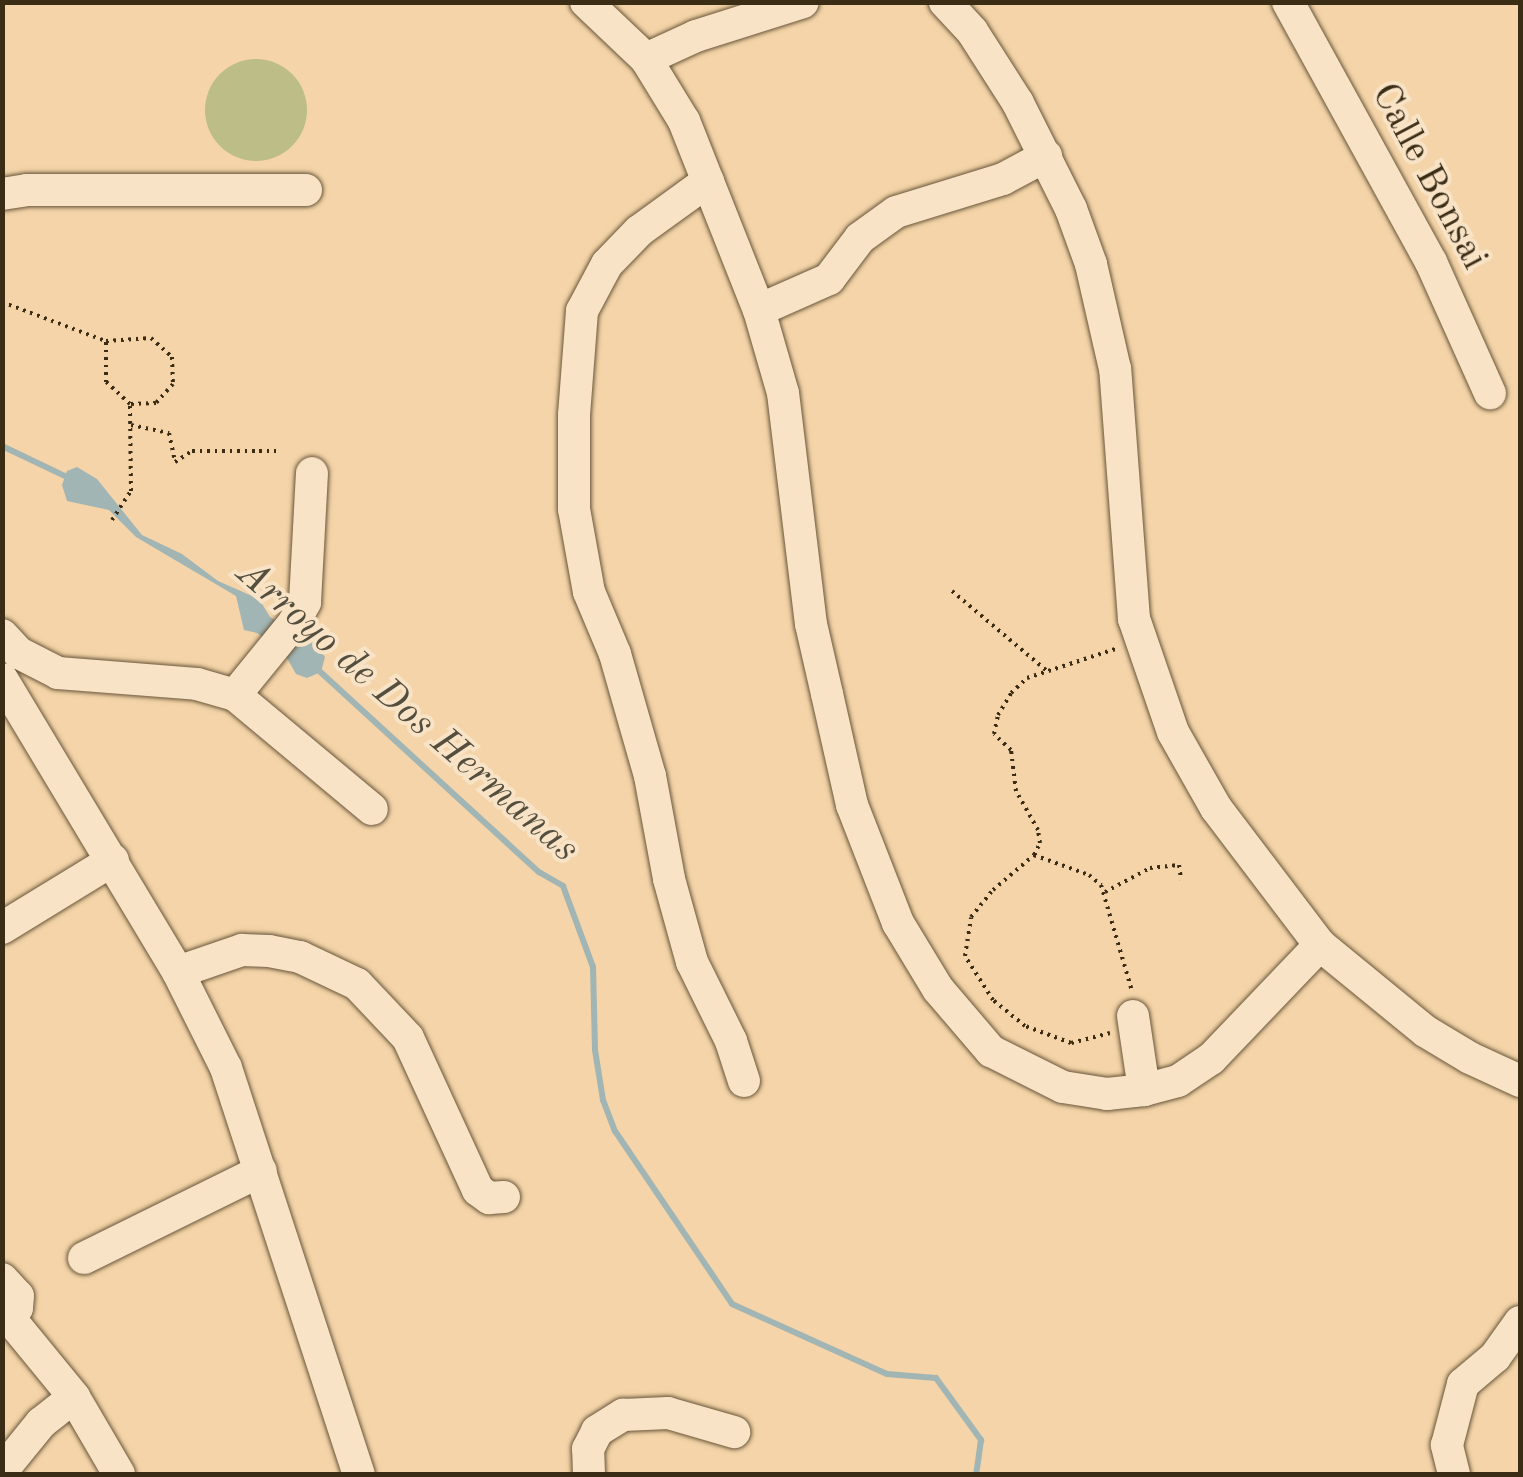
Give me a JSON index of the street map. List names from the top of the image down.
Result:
{
  "streets": {
    "street": ["Calle Bonsai"]
  },
  "water": ["Arroyo de Dos Hermanas"]
}
